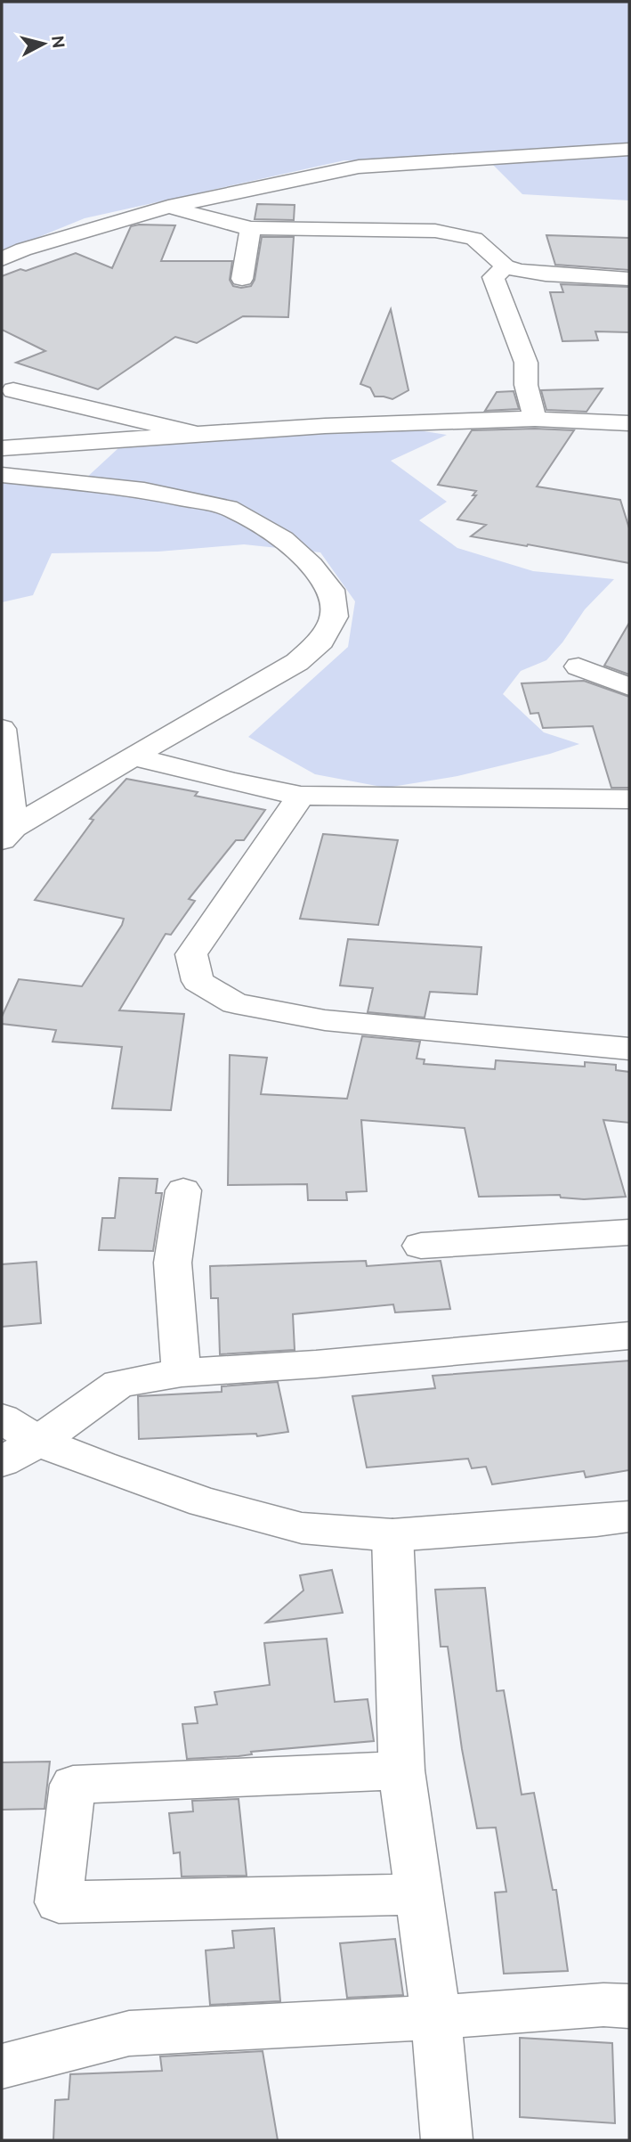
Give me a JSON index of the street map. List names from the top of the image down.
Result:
{
  "north": "right"
}
